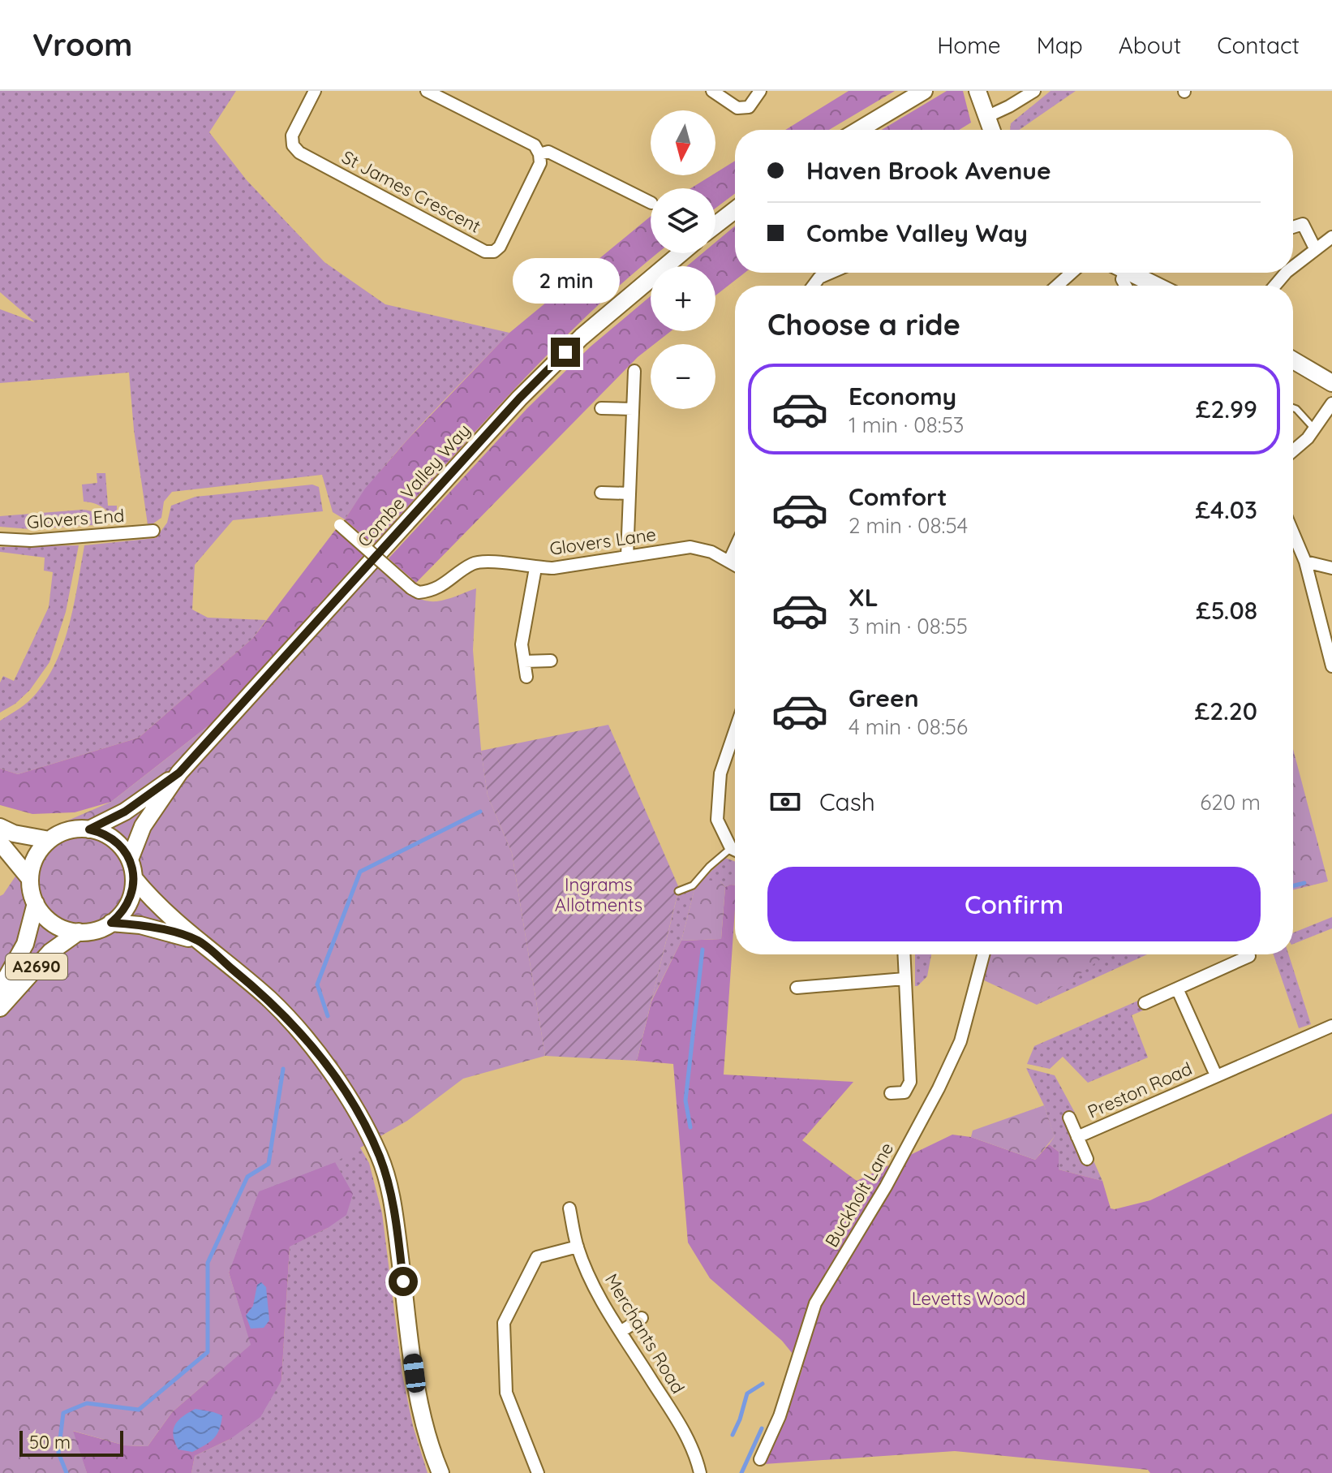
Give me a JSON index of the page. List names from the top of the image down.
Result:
{
  "streets": {
    "main road": ["Combe Valley Way", "A2690"],
    "street": [
      "St James Crescent",
      "Glovers End",
      "Glovers Lane",
      "Preston Road",
      "Buckholt Lane",
      "Merchants Road"
    ]
  },
  "crossings": [
    ["Combe Valley Way", "A2690"]
  ],
  "parks": ["Ingrams Allotments", "Levetts Wood"],
  "scale_bar": "50 m",
  "north": "bottom",
  "page": {
    "header": "Vroom",
    "nav": [
      "Home",
      "Map",
      "About",
      "Contact"
    ],
    "map_buttons": ["+", "−"],
    "banner": ["Haven Brook Avenue", "Combe Valley Way"],
    "bubble": "2 min",
    "heading": "Choose a ride",
    "list": [
      {
        "name": "Economy",
        "note": "1 min · 08:53",
        "value": "£2.99"
      },
      {
        "name": "Comfort",
        "note": "2 min · 08:54",
        "value": "£4.03"
      },
      {
        "name": "XL",
        "note": "3 min · 08:55",
        "value": "£5.08"
      },
      {
        "name": "Green",
        "note": "4 min · 08:56",
        "value": "£2.20"
      }
    ],
    "pay": ["Cash", "620 m"],
    "buttons": "Confirm",
    "scale": "50 m"
  }
}
